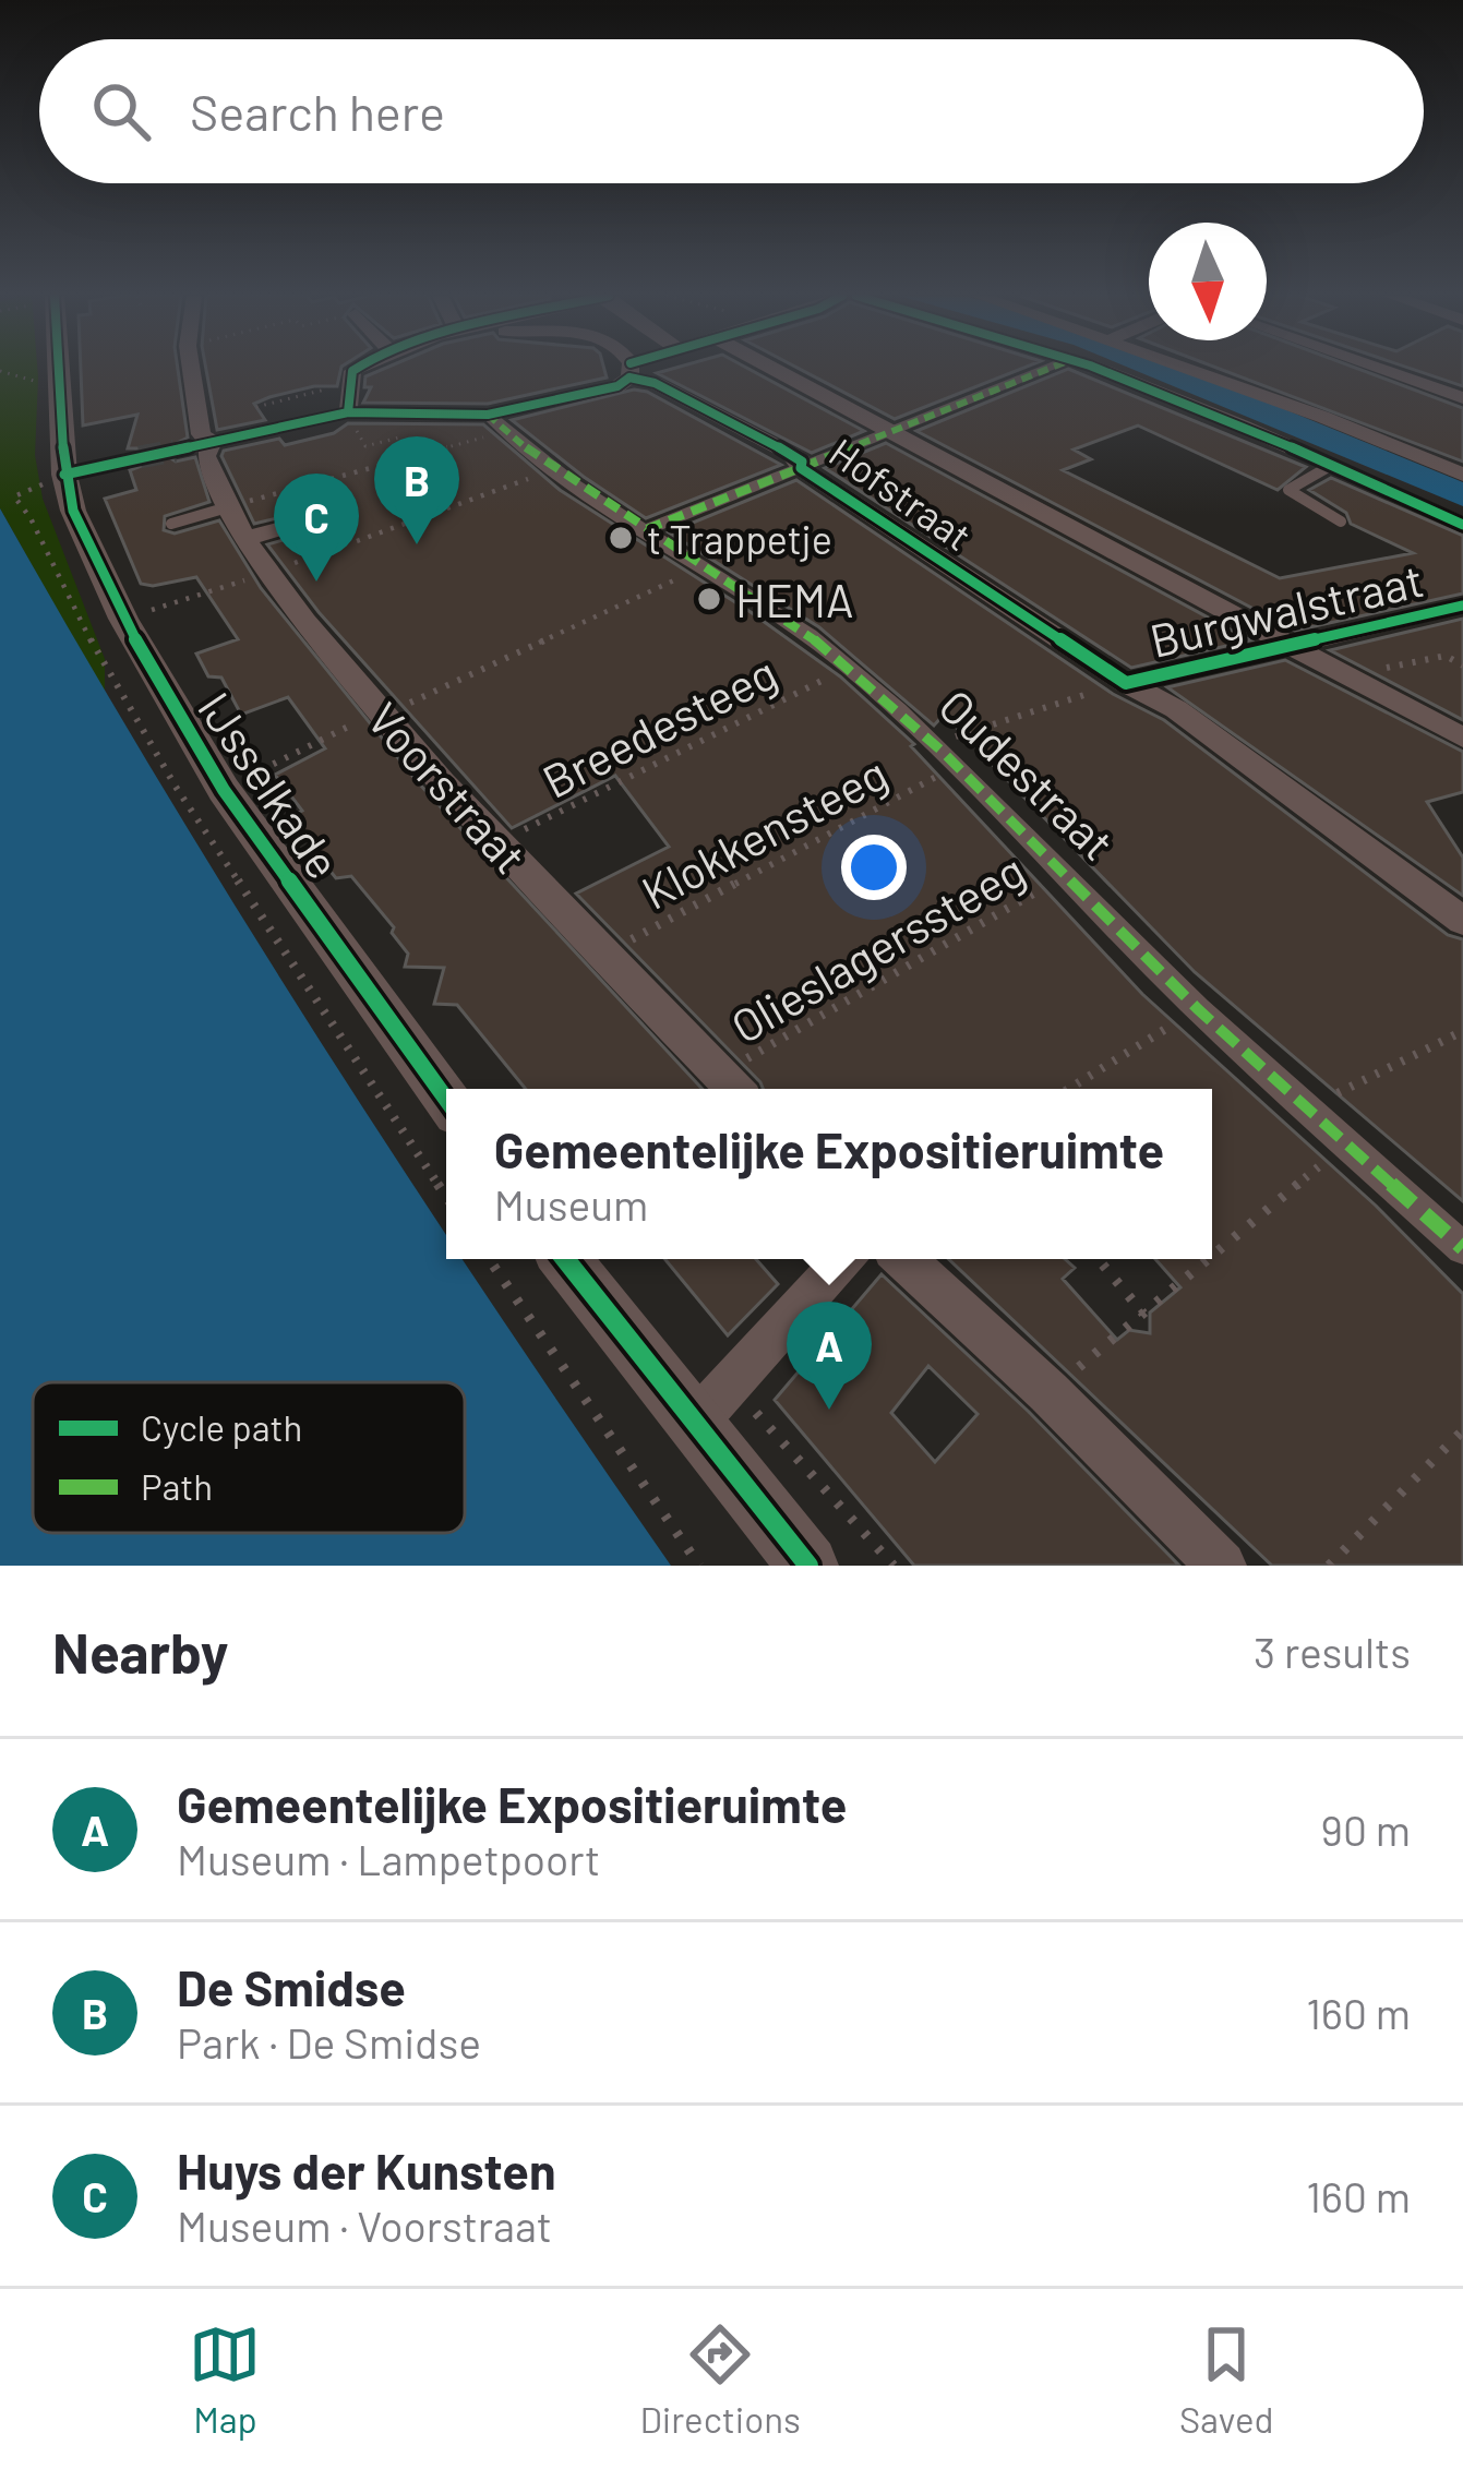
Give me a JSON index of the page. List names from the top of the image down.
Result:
{
  "streets": {
    "street": [
      "Hofstraat",
      "Burgwalstraat",
      "Oudestraat",
      "IJsselkade",
      "Voorstraat"
    ],
    "path": ["Breedesteeg", "Klokkensteeg", "Olieslagerssteeg"]
  },
  "crossings": [
    ["Hofstraat", "Burgwalstraat"],
    ["Burgwalstraat", "Oudestraat"],
    ["Breedesteeg", "Oudestraat"],
    ["Breedesteeg", "Voorstraat"],
    ["Oudestraat", "Klokkensteeg"],
    ["Oudestraat", "Olieslagerssteeg"],
    ["Voorstraat", "Klokkensteeg"],
    ["Voorstraat", "Olieslagerssteeg"]
  ],
  "places": ["t Trappetje", "HEMA"],
  "legend": ["Cycle path", "Path"],
  "north": "bottom",
  "page": {
    "search": "Search here",
    "pins": ["B", "C", "A"],
    "popup": ["Gemeentelijke Expositieruimte", "Museum"],
    "heading": ["Nearby", "3 results"],
    "list": [
      {
        "mark": "A",
        "name": "Gemeentelijke Expositieruimte",
        "note": "Museum · Lampetpoort",
        "value": "90 m"
      },
      {
        "mark": "B",
        "name": "De Smidse",
        "note": "Park · De Smidse",
        "value": "160 m"
      },
      {
        "mark": "C",
        "name": "Huys der Kunsten",
        "note": "Museum · Voorstraat",
        "value": "160 m"
      }
    ],
    "nav": ["Map", "Directions", "Saved"]
  }
}
